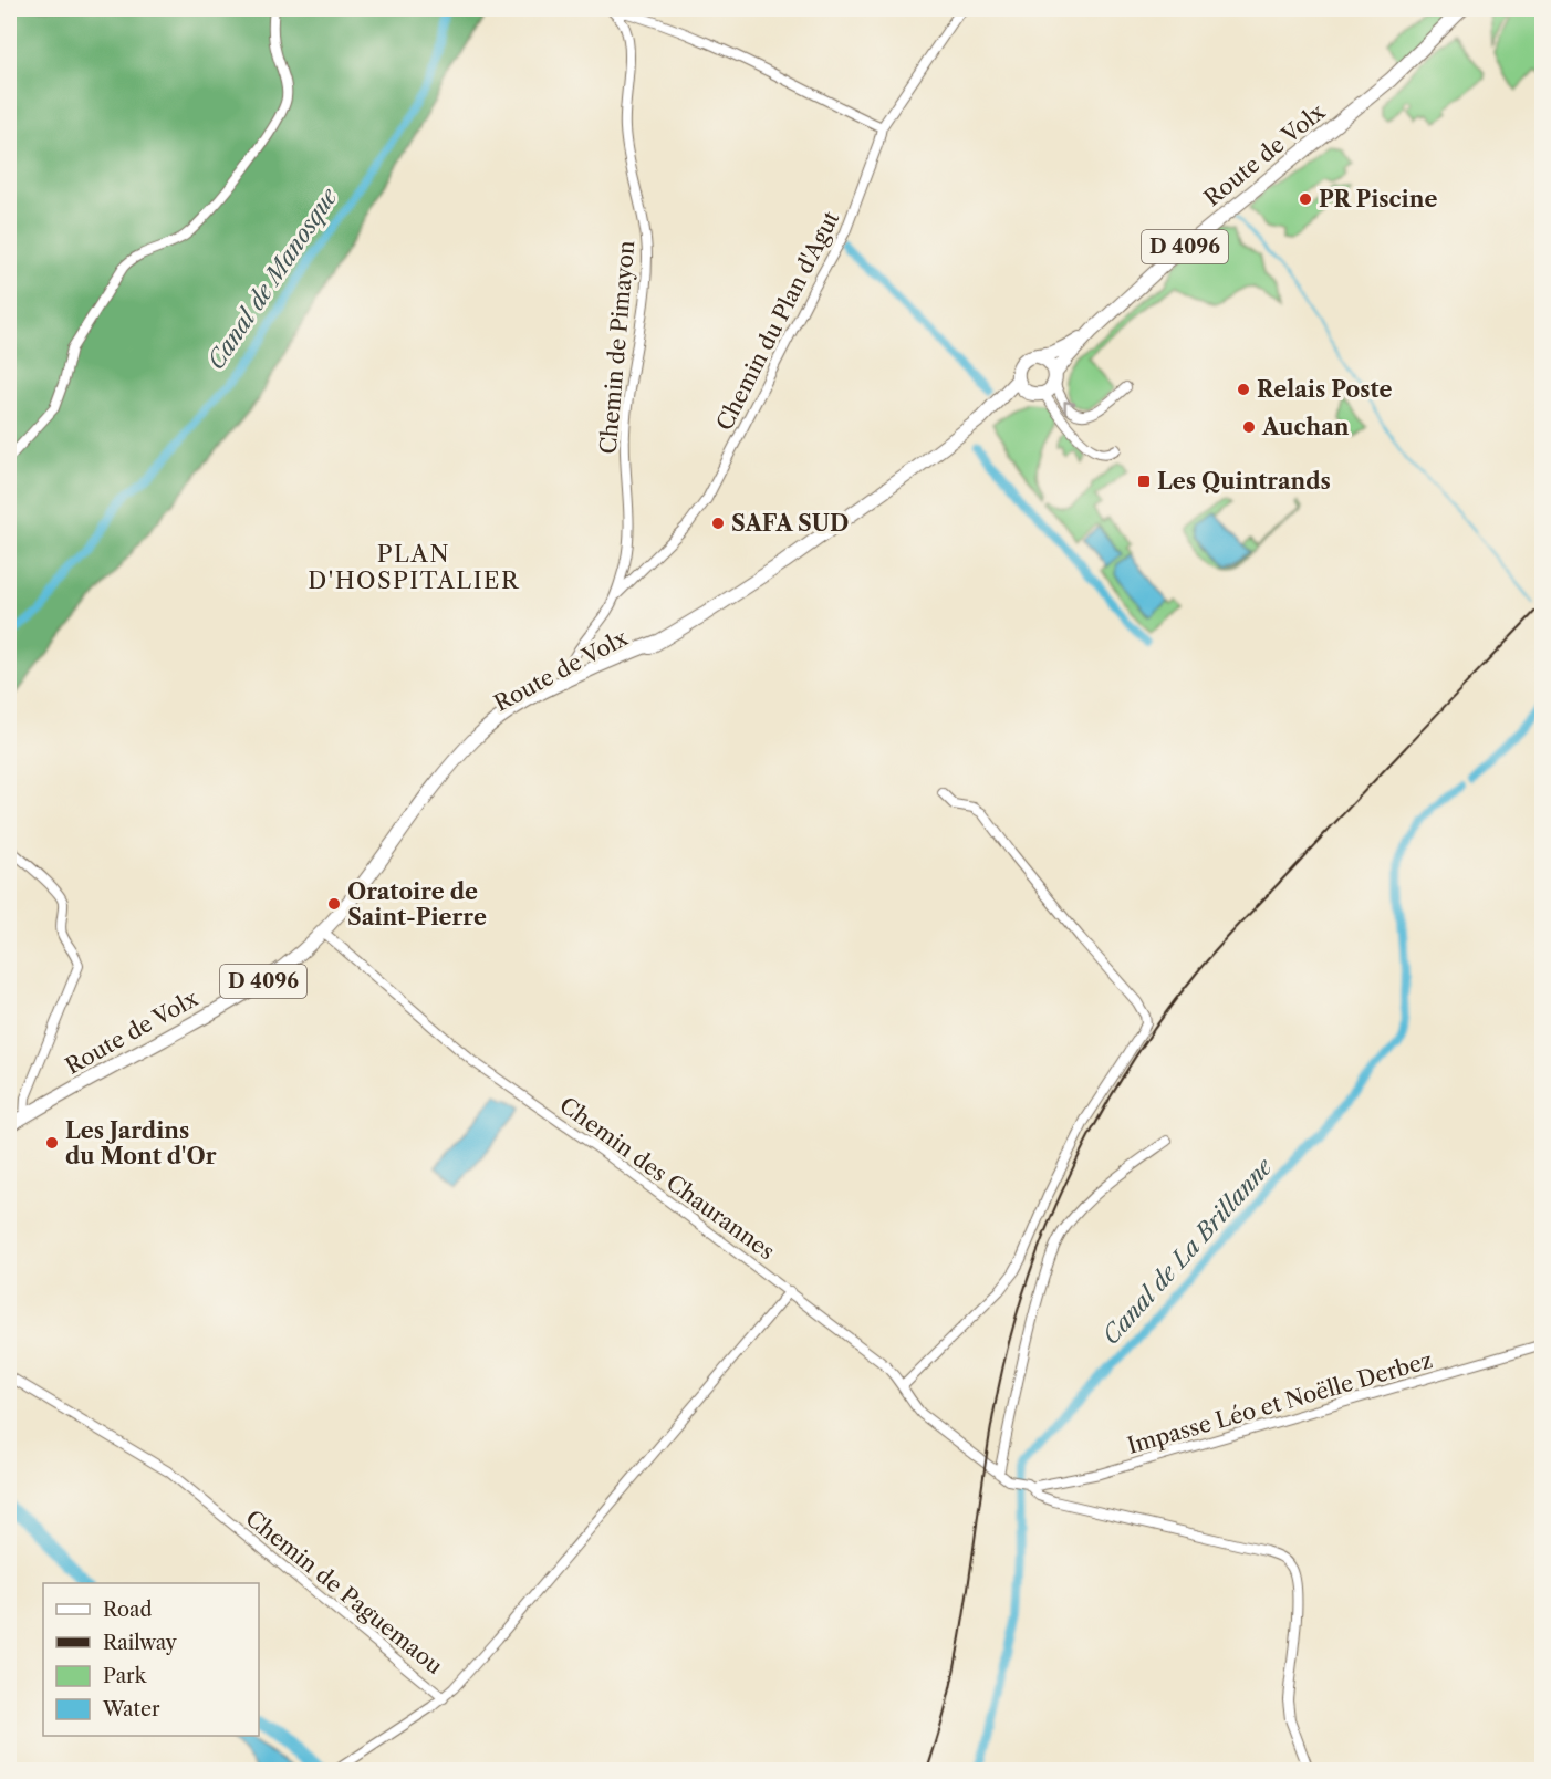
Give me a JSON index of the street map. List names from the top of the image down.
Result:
{
  "streets": {
    "main road": ["Route de Volx", "D 4096"],
    "street": [
      "Chemin du Plan d'Agut",
      "Chemin de Pimayon",
      "Chemin des Chaurannes",
      "Impasse Léo et Noëlle Derbez",
      "Chemin de Paguemaou"
    ]
  },
  "crossings": [
    ["Route de Volx", "Chemin de Pimayon"],
    ["Route de Volx", "Chemin des Chaurannes"],
    ["Chemin du Plan d'Agut", "Chemin de Pimayon"],
    ["Chemin des Chaurannes", "Impasse Léo et Noëlle Derbez"],
    ["Chemin des Chaurannes", "Chemin de Paguemaou"]
  ],
  "districts": ["PLAN D'HOSPITALIER"],
  "water": ["Canal de Manosque", "Canal de La Brillanne"],
  "places": {
    "other": [
      "PR Piscine",
      "Relais Poste",
      "Auchan",
      "SAFA SUD",
      "Oratoire de Saint-Pierre",
      "Les Jardins du Mont d'Or"
    ],
    "transit": ["Les Quintrands"]
  },
  "legend": [
    "Road",
    "Railway",
    "Park",
    "Water"
  ]
}
